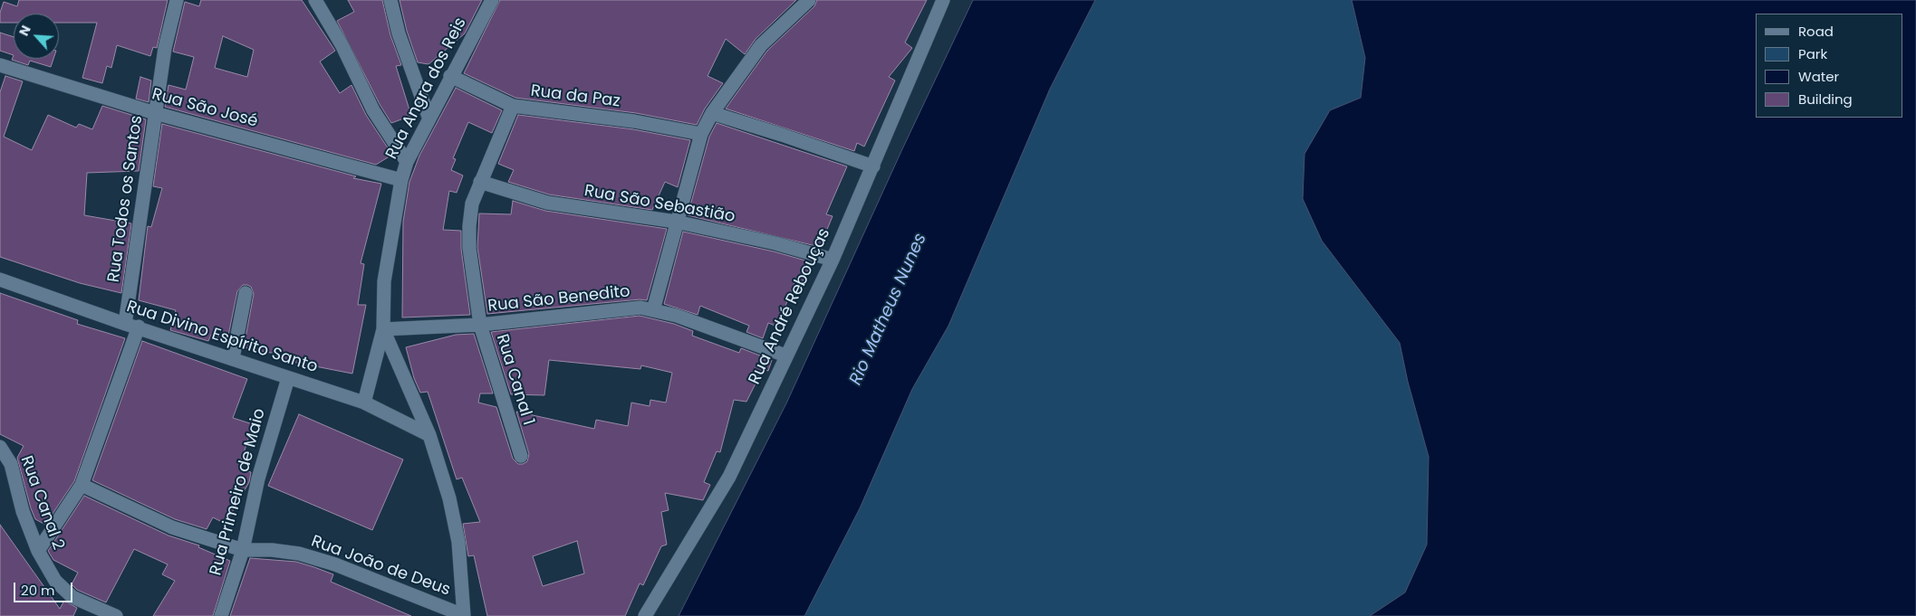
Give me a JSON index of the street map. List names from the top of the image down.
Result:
{
  "streets": {
    "street": [
      "Rua Angra dos Reis",
      "Rua da Paz",
      "Rua São José",
      "Rua Todos os Santos",
      "Rua São Sebastião",
      "Rua São Benedito",
      "Rua André Rebouças",
      "Rua Divino Espírito Santo",
      "Rua Canal 1",
      "Rua Primeiro de Maio",
      "Rua Canal 2",
      "Rua João de Deus"
    ]
  },
  "crossings": [
    ["Rua Angra dos Reis", "Rua da Paz"],
    ["Rua Angra dos Reis", "Rua São José"],
    ["Rua Angra dos Reis", "Rua São Benedito"],
    ["Rua Angra dos Reis", "Rua Divino Espírito Santo"],
    ["Rua Angra dos Reis", "Rua João de Deus"],
    ["Rua da Paz", "Rua Canal 1"],
    ["Rua São José", "Rua Todos os Santos"],
    ["Rua Todos os Santos", "Rua Divino Espírito Santo"],
    ["Rua Todos os Santos", "Rua Canal 2"],
    ["Rua Todos os Santos", "Rua João de Deus"],
    ["Rua São Sebastião", "Rua André Rebouças"],
    ["Rua São Sebastião", "Rua Canal 1"],
    ["Rua São Benedito", "Rua André Rebouças"],
    ["Rua São Benedito", "Rua Canal 1"],
    ["Rua Divino Espírito Santo", "Rua Primeiro de Maio"],
    ["Rua Primeiro de Maio", "Rua João de Deus"]
  ],
  "water": ["Rio Matheus Nunes"],
  "legend": [
    "Road",
    "Park",
    "Water",
    "Building"
  ],
  "scale_bar": "20 m",
  "north": "top left"
}
